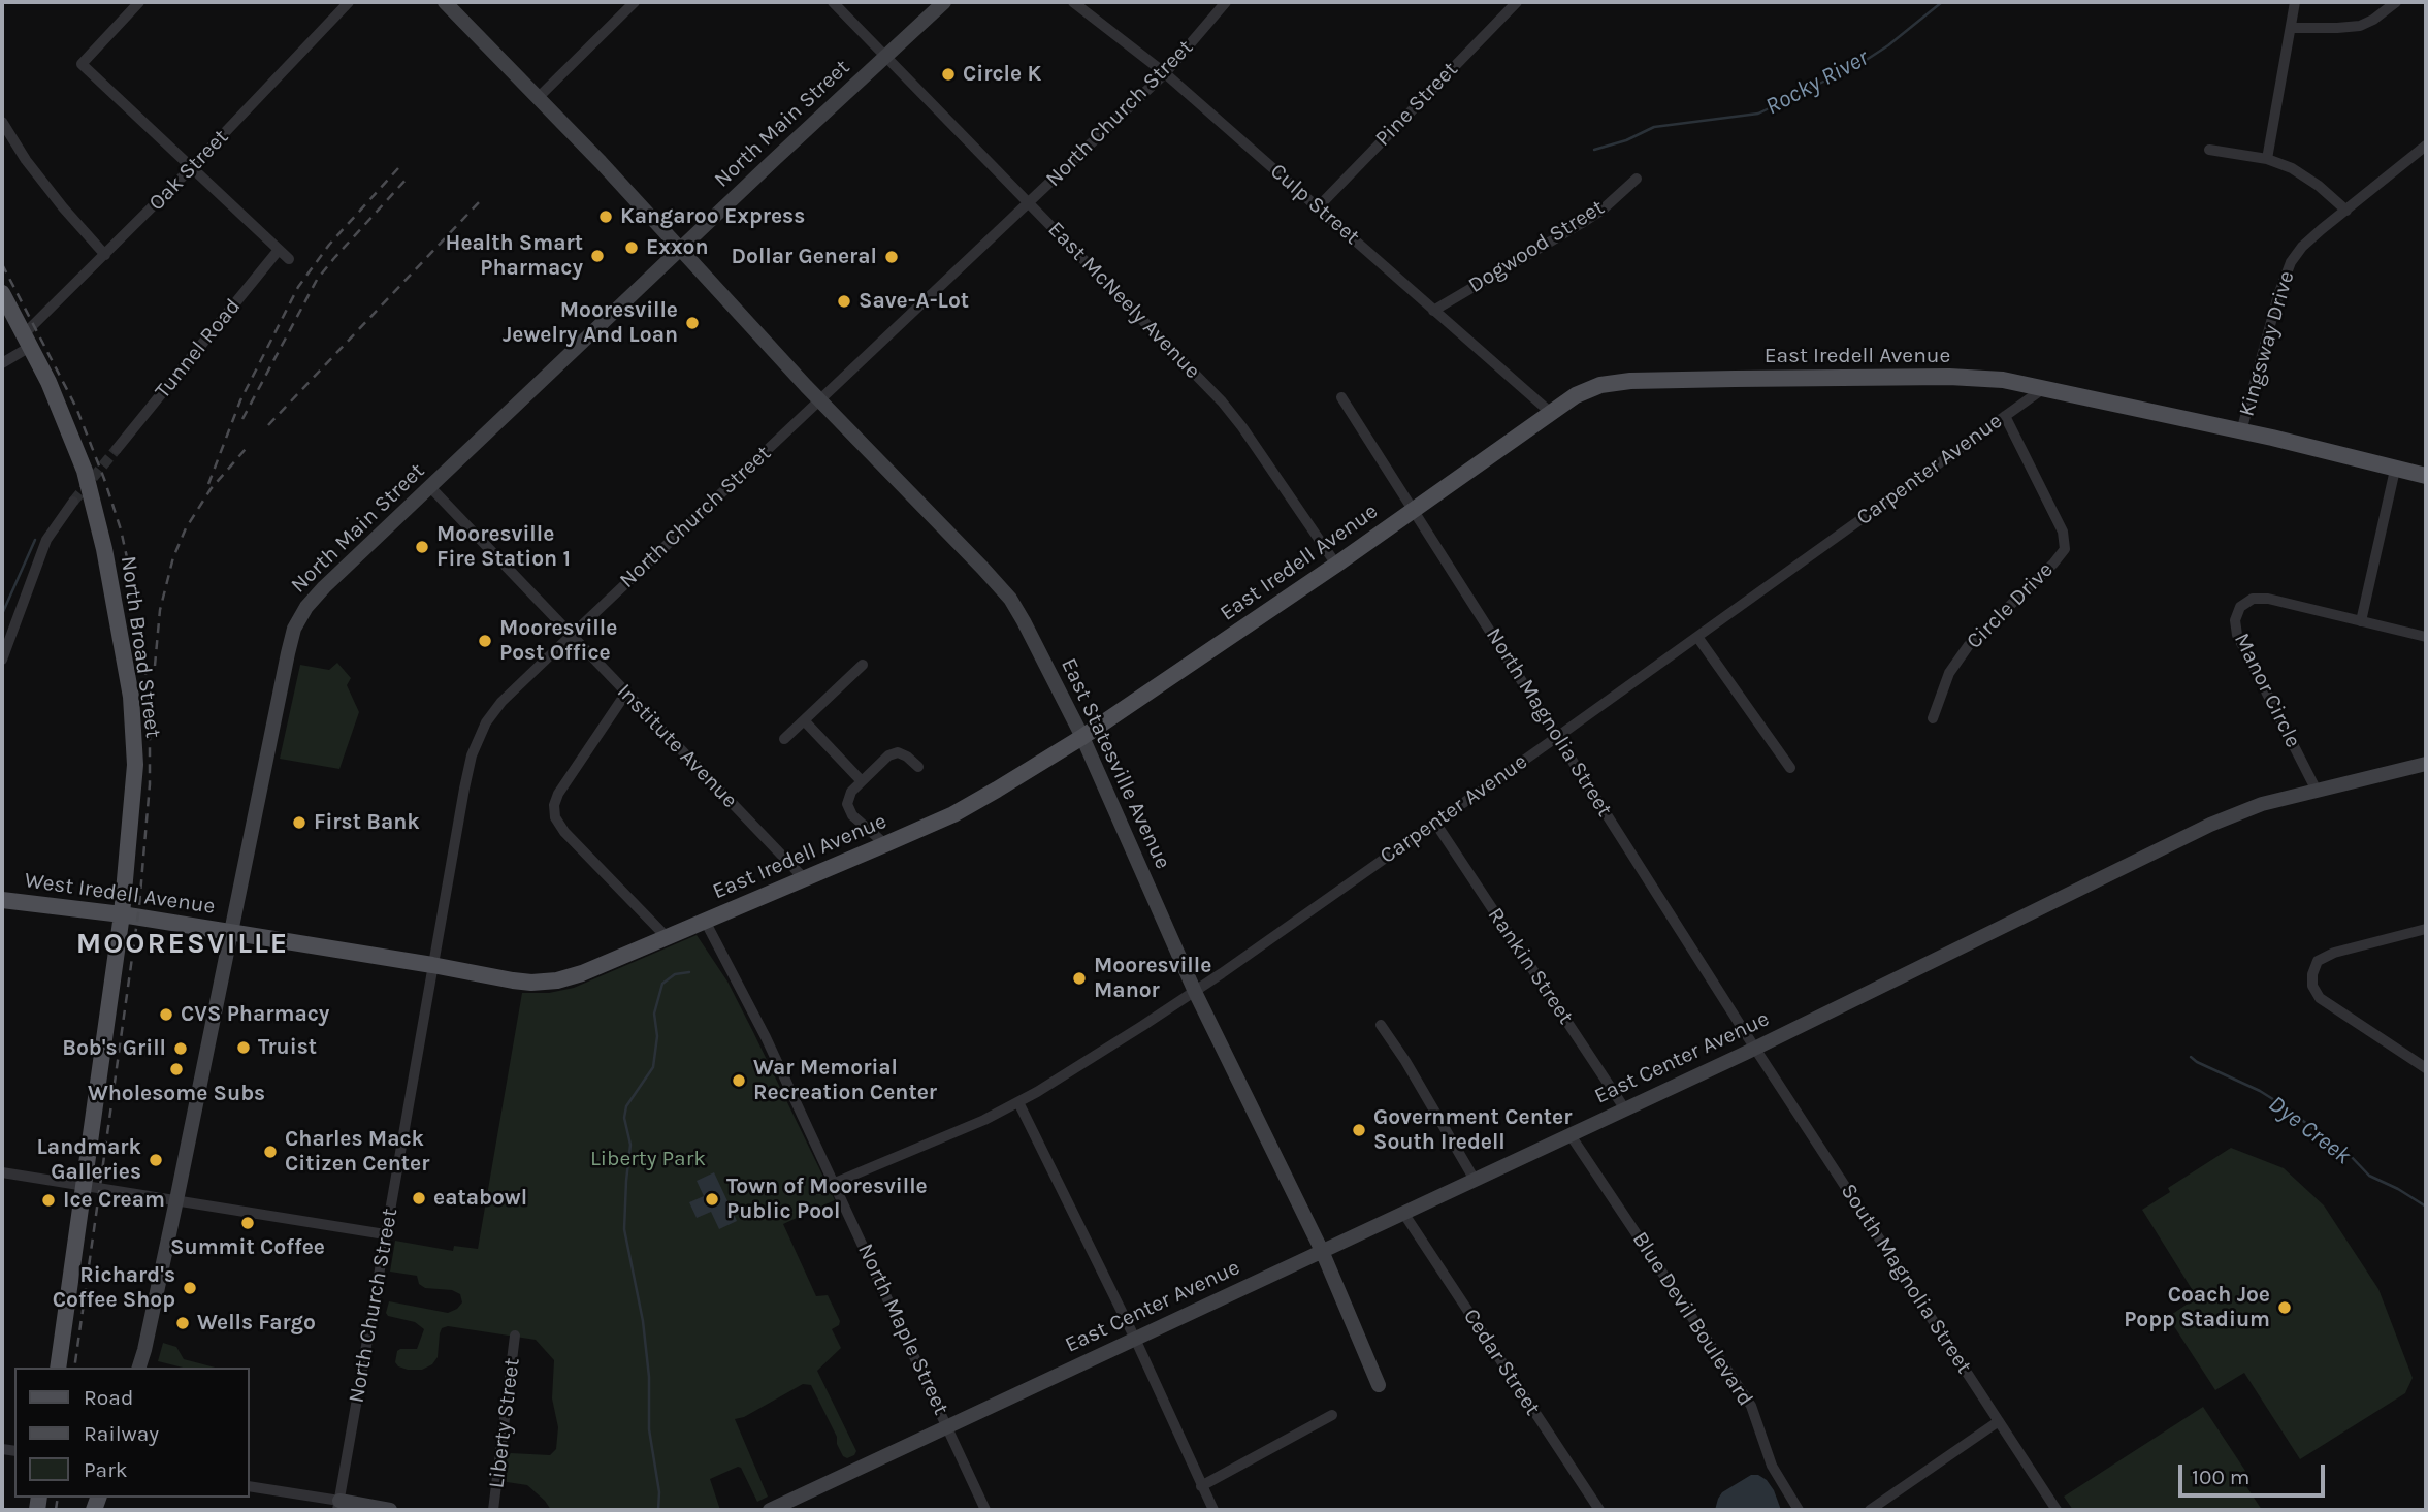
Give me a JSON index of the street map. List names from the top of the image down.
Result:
{
  "streets": {
    "main road": ["East Iredell Avenue", "North Broad Street", "West Iredell Avenue"],
    "street": [
      "Pine Street",
      "North Church Street",
      "North Main Street",
      "Oak Street",
      "Culp Street",
      "Dogwood Street",
      "East McNeely Avenue",
      "Kingsway Drive",
      "Tunnel Road",
      "Carpenter Avenue",
      "Circle Drive",
      "Manor Circle",
      "North Magnolia Street",
      "Institute Avenue",
      "East Statesville Avenue",
      "Rankin Street",
      "East Center Avenue",
      "South Magnolia Street",
      "Blue Devil Boulevard",
      "North Maple Street",
      "Cedar Street",
      "Liberty Street"
    ]
  },
  "crossings": [
    ["Pine Street", "Culp Street"],
    ["North Church Street", "Culp Street"],
    ["North Church Street", "East McNeely Avenue"],
    ["North Church Street", "East Iredell Avenue"],
    ["North Church Street", "Institute Avenue"],
    ["North Church Street", "East Statesville Avenue"],
    ["North Main Street", "East McNeely Avenue"],
    ["North Main Street", "East Iredell Avenue"],
    ["North Main Street", "Institute Avenue"],
    ["North Main Street", "East Statesville Avenue"],
    ["North Main Street", "West Iredell Avenue"],
    ["Oak Street", "North Broad Street"],
    ["Culp Street", "Dogwood Street"],
    ["Culp Street", "East Iredell Avenue"],
    ["East McNeely Avenue", "East Iredell Avenue"],
    ["Kingsway Drive", "East Iredell Avenue"],
    ["East Iredell Avenue", "Carpenter Avenue"],
    ["East Iredell Avenue", "North Magnolia Street"],
    ["East Iredell Avenue", "Institute Avenue"],
    ["East Iredell Avenue", "East Statesville Avenue"],
    ["East Iredell Avenue", "West Iredell Avenue"],
    ["East Iredell Avenue", "North Maple Street"],
    ["Carpenter Avenue", "Circle Drive"],
    ["Carpenter Avenue", "North Magnolia Street"],
    ["Carpenter Avenue", "East Statesville Avenue"],
    ["Carpenter Avenue", "Rankin Street"],
    ["Carpenter Avenue", "North Maple Street"],
    ["North Broad Street", "West Iredell Avenue"],
    ["Manor Circle", "East Center Avenue"],
    ["North Magnolia Street", "East Center Avenue"],
    ["North Magnolia Street", "South Magnolia Street"],
    ["East Statesville Avenue", "East Center Avenue"],
    ["Rankin Street", "East Center Avenue"],
    ["East Center Avenue", "South Magnolia Street"],
    ["East Center Avenue", "Blue Devil Boulevard"],
    ["East Center Avenue", "North Maple Street"],
    ["East Center Avenue", "Cedar Street"]
  ],
  "districts": ["MOORESVILLE"],
  "water": ["Rocky River", "Dye Creek"],
  "parks": ["Liberty Park"],
  "places": [
    "Circle K",
    "Kangaroo Express",
    "Exxon",
    "Health Smart Pharmacy",
    "Dollar General",
    "Save-A-Lot",
    "Mooresville Jewelry And Loan",
    "Mooresville Fire Station 1",
    "Mooresville Post Office",
    "First Bank",
    "Mooresville Manor",
    "CVS Pharmacy",
    "Truist",
    "Bob's Grill",
    "Wholesome Subs",
    "War Memorial Recreation Center",
    "Government Center South Iredell",
    "Charles Mack Citizen Center",
    "Landmark Galleries",
    "eatabowl",
    "Town of Mooresville Public Pool",
    "Ice Cream",
    "Summit Coffee",
    "Richard's Coffee Shop",
    "Coach Joe Popp Stadium",
    "Wells Fargo"
  ],
  "legend": ["Road", "Railway", "Park"],
  "scale_bar": "100 m"
}
